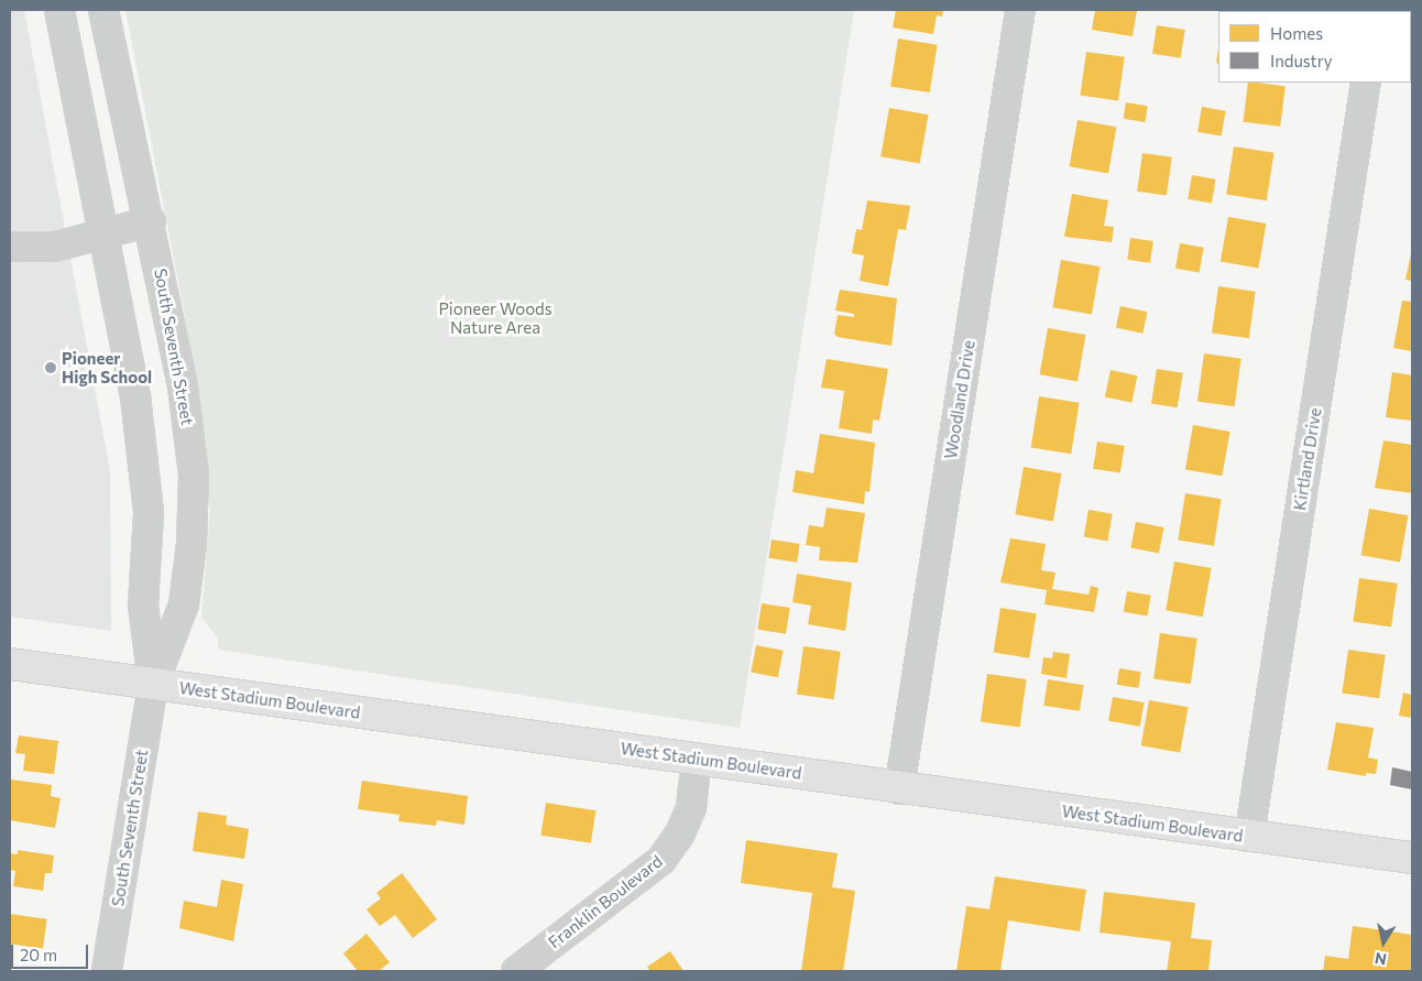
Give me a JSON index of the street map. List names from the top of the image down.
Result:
{
  "streets": {
    "main road": ["West Stadium Boulevard"],
    "street": [
      "South Seventh Street",
      "Woodland Drive",
      "Kirtland Drive",
      "Franklin Boulevard"
    ]
  },
  "crossings": [
    ["South Seventh Street", "West Stadium Boulevard"],
    ["Woodland Drive", "West Stadium Boulevard"],
    ["Kirtland Drive", "West Stadium Boulevard"],
    ["West Stadium Boulevard", "Franklin Boulevard"]
  ],
  "parks": ["Pioneer Woods Nature Area"],
  "places": ["Pioneer High School"],
  "legend": ["Homes", "Industry"],
  "scale_bar": "20 m",
  "north": "bottom"
}
